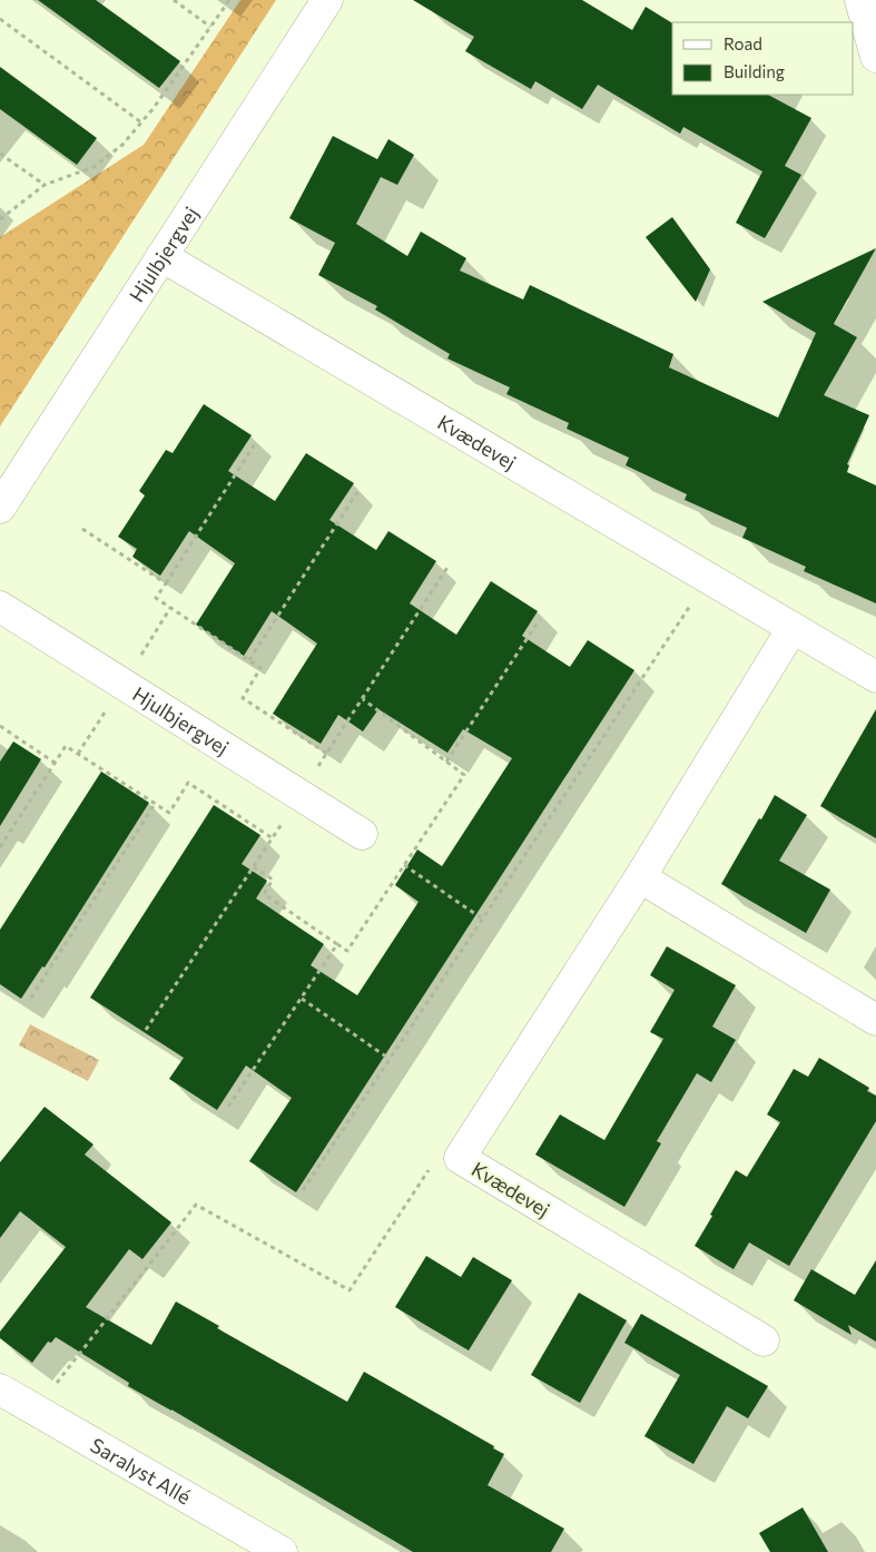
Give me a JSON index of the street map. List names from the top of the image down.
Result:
{
  "streets": {
    "street": ["Hjulbjergvej", "Kvædevej", "Saralyst Allé"]
  },
  "crossings": [
    ["Hjulbjergvej", "Kvædevej"]
  ],
  "legend": ["Road", "Building"]
}
